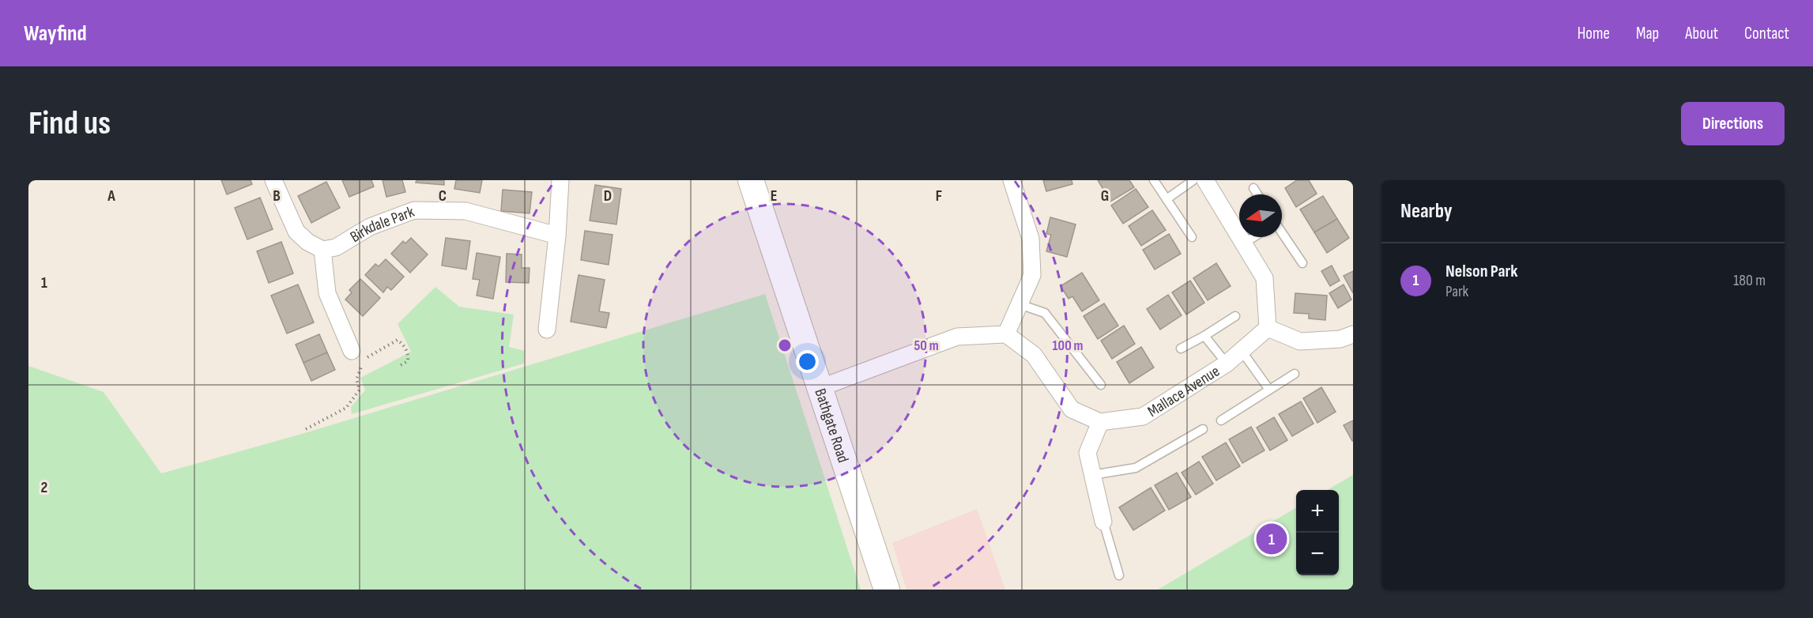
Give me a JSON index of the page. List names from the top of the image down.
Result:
{
  "streets": {
    "main road": ["Bathgate Road"],
    "street": ["Birkdale Park", "Mallace Avenue"]
  },
  "north": "left",
  "page": {
    "header": "Wayfind",
    "nav": [
      "Home",
      "Map",
      "About",
      "Contact"
    ],
    "buttons": "Directions",
    "title": "Find us",
    "heading": "Nearby",
    "list": [
      {
        "mark": "1",
        "name": "Nelson Park",
        "note": "Park",
        "value": "180 m"
      }
    ],
    "map_buttons": ["+", "−"],
    "pins": "1"
  },
  "grid": {
    "columns": [
      "A",
      "B",
      "C",
      "D",
      "E",
      "F",
      "G"
    ],
    "rows": ["1", "2"]
  },
  "rings": ["50 m", "100 m"]
}
